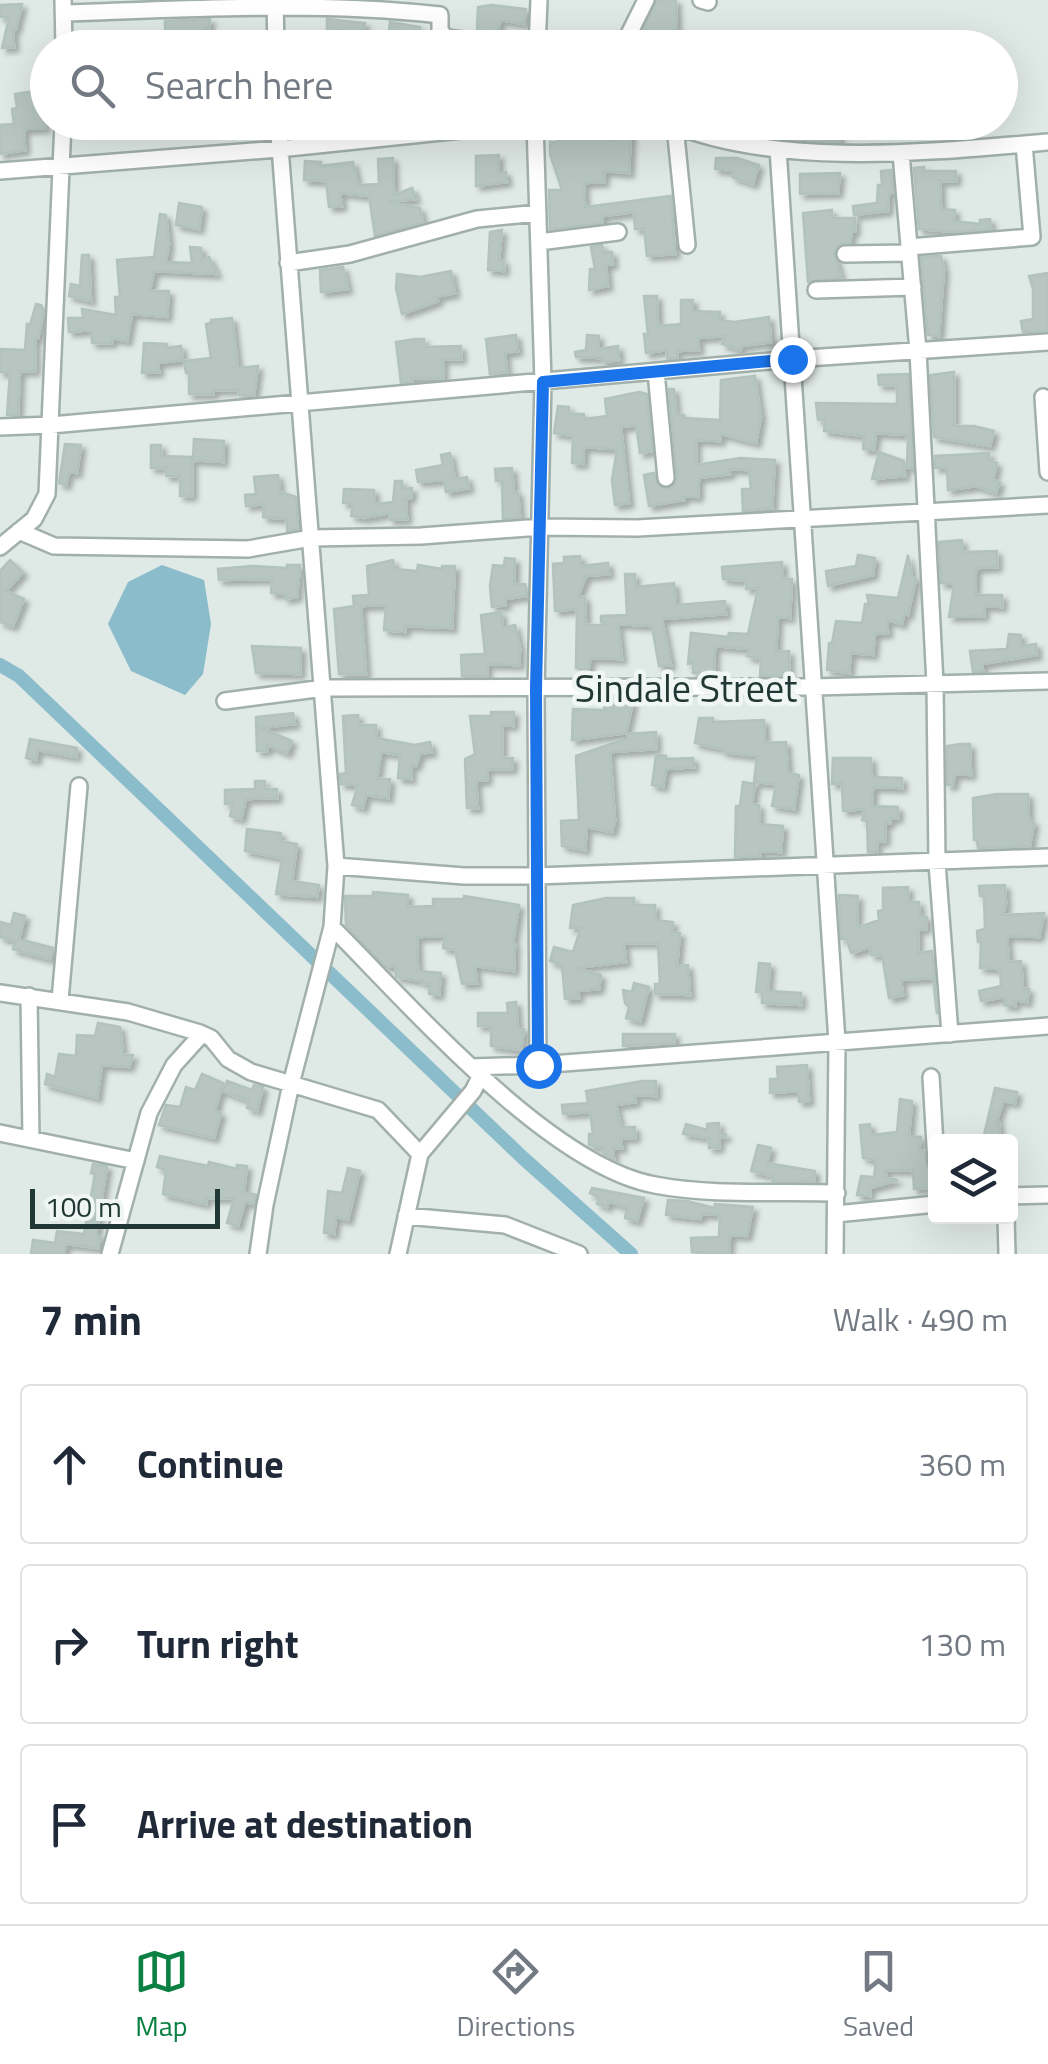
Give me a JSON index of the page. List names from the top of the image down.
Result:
{
  "streets": {
    "street": ["Sindale Street"]
  },
  "scale_bar": "100 m",
  "page": {
    "search": "Search here",
    "scale": "100 m",
    "heading": ["7 min", "Walk · 490 m"],
    "list": [
      ["Continue", "360 m"],
      ["Turn right", "130 m"],
      "Arrive at destination"
    ],
    "nav": ["Map", "Directions", "Saved"]
  }
}
